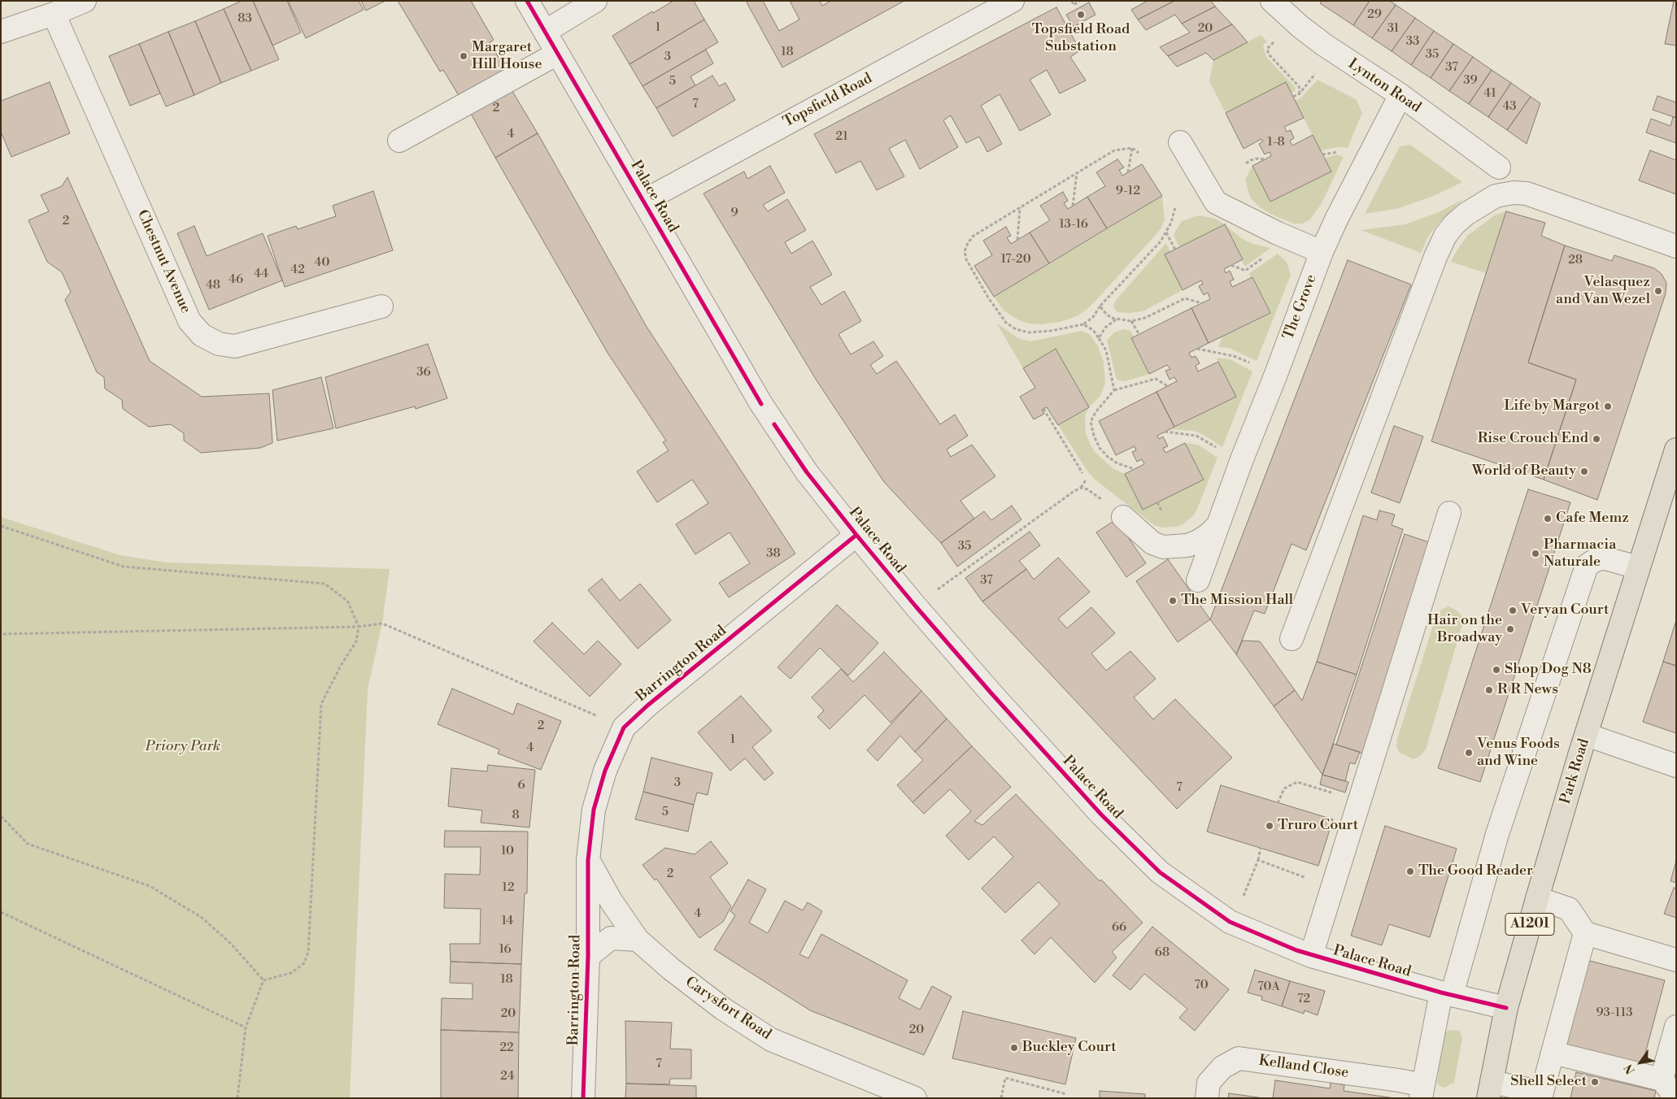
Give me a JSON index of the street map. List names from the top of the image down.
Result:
{
  "streets": {
    "main road": ["Park Road", "A1201"],
    "street": [
      "Lynton Road",
      "Topsfield Road",
      "Palace Road",
      "Chestnut Avenue",
      "The Grove",
      "Barrington Road",
      "Carysfort Road",
      "Kelland Close"
    ]
  },
  "crossings": [
    ["Lynton Road", "The Grove"],
    ["Topsfield Road", "Palace Road"],
    ["Palace Road", "Barrington Road"],
    ["Palace Road", "Park Road"],
    ["Palace Road", "Kelland Close"],
    ["Barrington Road", "Carysfort Road"],
    ["Park Road", "Kelland Close"]
  ],
  "parks": ["Priory Park"],
  "places": [
    "Topsfield Road Substation",
    "Margaret Hill House",
    "Velasquez and Van Wezel",
    "Life by Margot",
    "Rise Crouch End",
    "World of Beauty",
    "Cafe Memz",
    "Pharmacia Naturale",
    "The Mission Hall",
    "Veryan Court",
    "Hair on the Broadway",
    "Shop Dog N8",
    "R R News",
    "Venus Foods and Wine",
    "Truro Court",
    "The Good Reader",
    "Buckley Court",
    "Shell Select"
  ],
  "house_numbers": [
    "29",
    "83",
    "1",
    "20",
    "31",
    "33",
    "18",
    "35",
    "3",
    "37",
    "39",
    "5",
    "41",
    "7",
    "43",
    "2",
    "4",
    "21",
    "1-8",
    "9-12",
    "9",
    "2",
    "13-16",
    "17-20",
    "28",
    "40",
    "42",
    "44",
    "46",
    "48",
    "36",
    "35",
    "38",
    "37",
    "2",
    "1",
    "4",
    "3",
    "6",
    "7",
    "5",
    "8",
    "10",
    "2",
    "12",
    "4",
    "14",
    "66",
    "16",
    "68",
    "18",
    "70",
    "70A",
    "72",
    "93-113",
    "20",
    "20",
    "22",
    "7",
    "24"
  ],
  "north": "bottom left"
}
